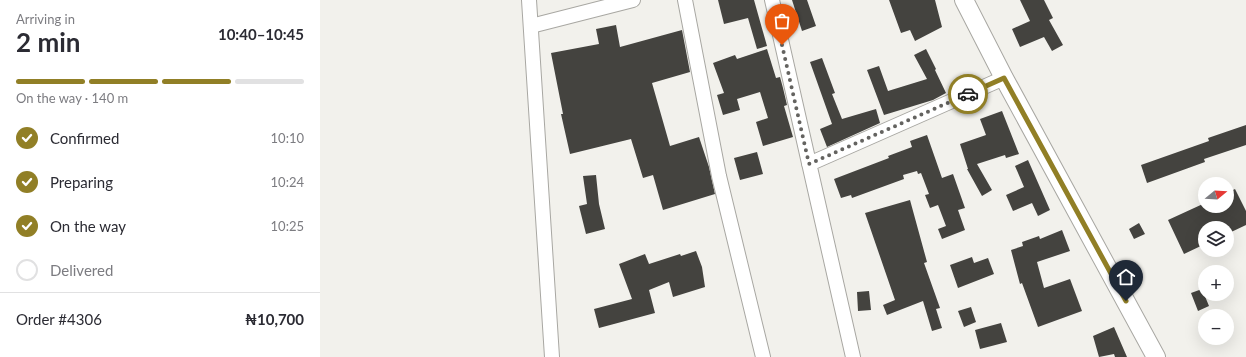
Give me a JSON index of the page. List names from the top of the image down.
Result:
{
  "north": "right",
  "page": {
    "heading": ["2 min", "Arriving in", "10:40–10:45"],
    "panel": ["Order #4306", "₦10,700"],
    "bar": "On the way · 140 m",
    "list": [
      ["Confirmed", "10:10"],
      ["Preparing", "10:24"],
      ["On the way", "10:25"],
      "Delivered"
    ],
    "map_buttons": ["+", "−"]
  }
}
